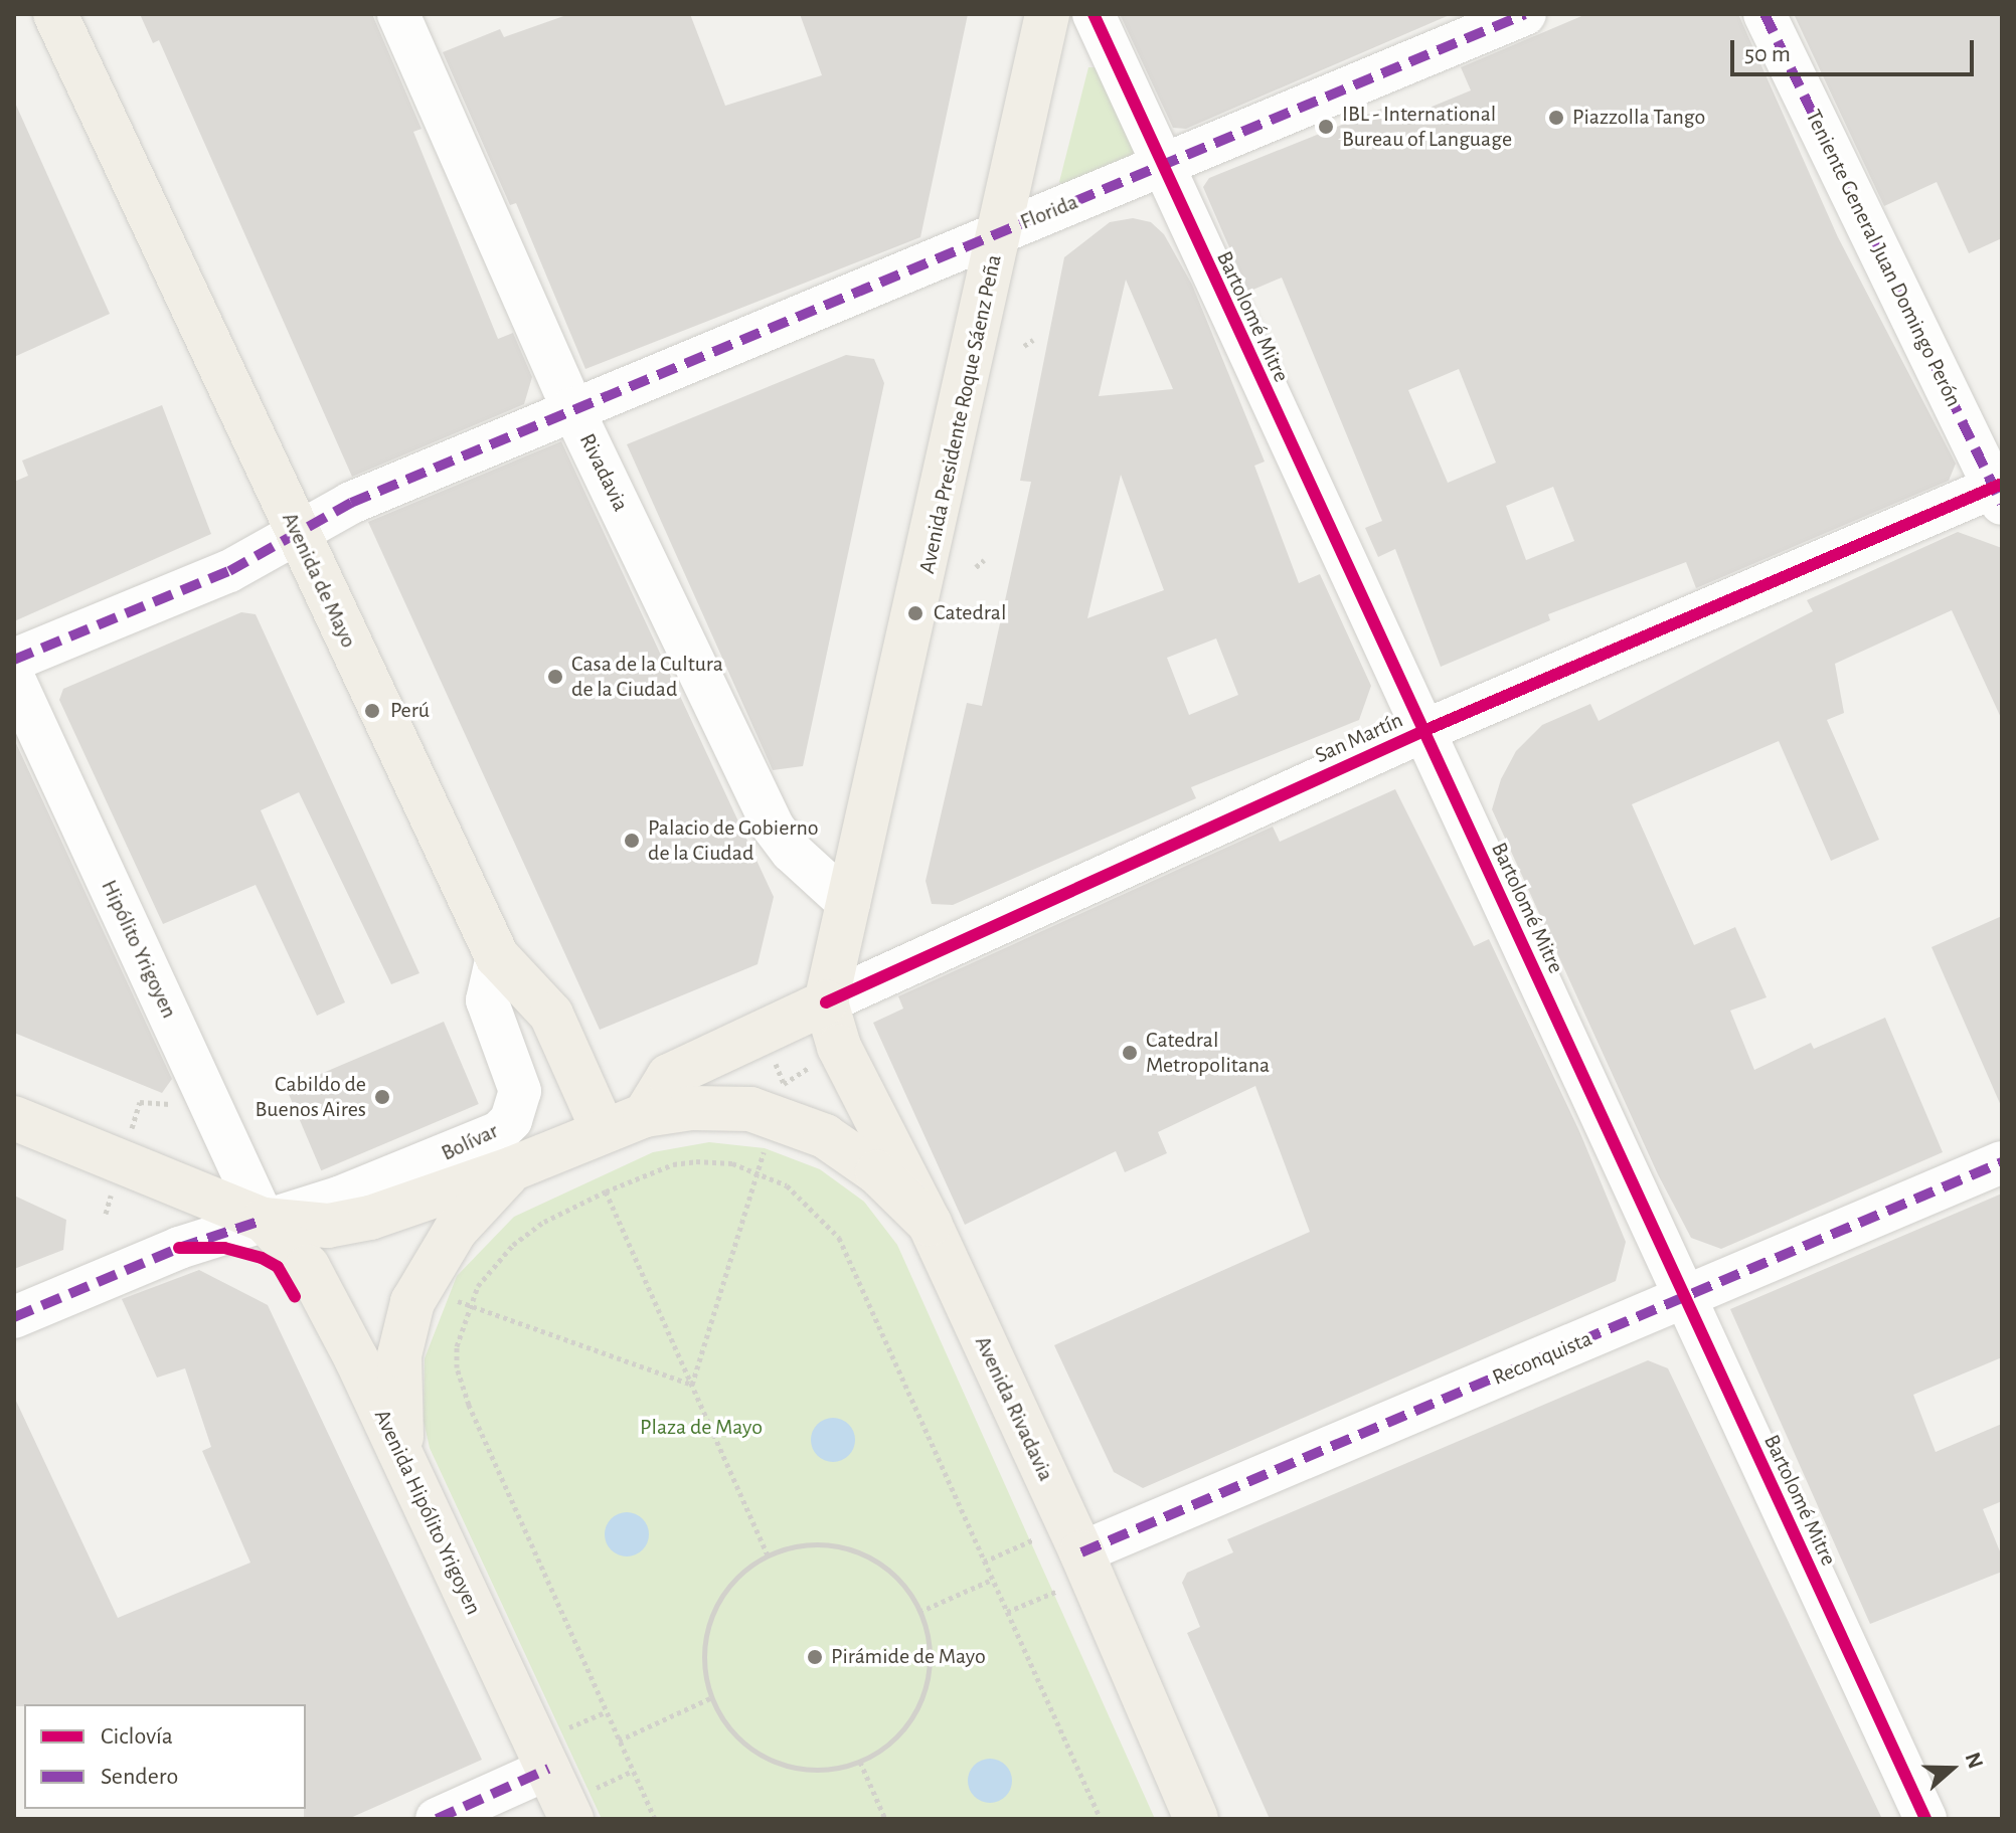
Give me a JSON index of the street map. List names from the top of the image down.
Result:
{
  "streets": {
    "main road": [
      "Avenida Presidente Roque Sáenz Peña",
      "Avenida de Mayo",
      "Bolívar",
      "Avenida Rivadavia",
      "Avenida Hipólito Yrigoyen"
    ],
    "street": [
      "Florida",
      "Teniente General Juan Domingo Perón",
      "Bartolomé Mitre",
      "Rivadavia",
      "San Martín",
      "Hipólito Yrigoyen",
      "Reconquista"
    ]
  },
  "crossings": [
    ["Florida", "Bartolomé Mitre"],
    ["Florida", "Avenida Presidente Roque Sáenz Peña"],
    ["Florida", "Rivadavia"],
    ["Teniente General Juan Domingo Perón", "San Martín"],
    ["Bartolomé Mitre", "San Martín"],
    ["Bartolomé Mitre", "Reconquista"],
    ["Avenida Presidente Roque Sáenz Peña", "Rivadavia"],
    ["Avenida Presidente Roque Sáenz Peña", "San Martín"],
    ["Avenida Presidente Roque Sáenz Peña", "Avenida Rivadavia"],
    ["Avenida de Mayo", "Bolívar"],
    ["San Martín", "Avenida Rivadavia"],
    ["Hipólito Yrigoyen", "Bolívar"],
    ["Hipólito Yrigoyen", "Avenida Hipólito Yrigoyen"],
    ["Bolívar", "Avenida Rivadavia"],
    ["Bolívar", "Avenida Hipólito Yrigoyen"],
    ["Reconquista", "Avenida Rivadavia"]
  ],
  "parks": ["Plaza de Mayo"],
  "places": [
    "Piazzolla Tango",
    "IBL - International Bureau of Language",
    "Catedral",
    "Casa de la Cultura de la Ciudad",
    "Perú",
    "Palacio de Gobierno de la Ciudad",
    "Catedral Metropolitana",
    "Cabildo de Buenos Aires",
    "Pirámide de Mayo"
  ],
  "legend": ["Ciclovía", "Sendero"],
  "scale_bar": "50 m",
  "north": "right"
}
